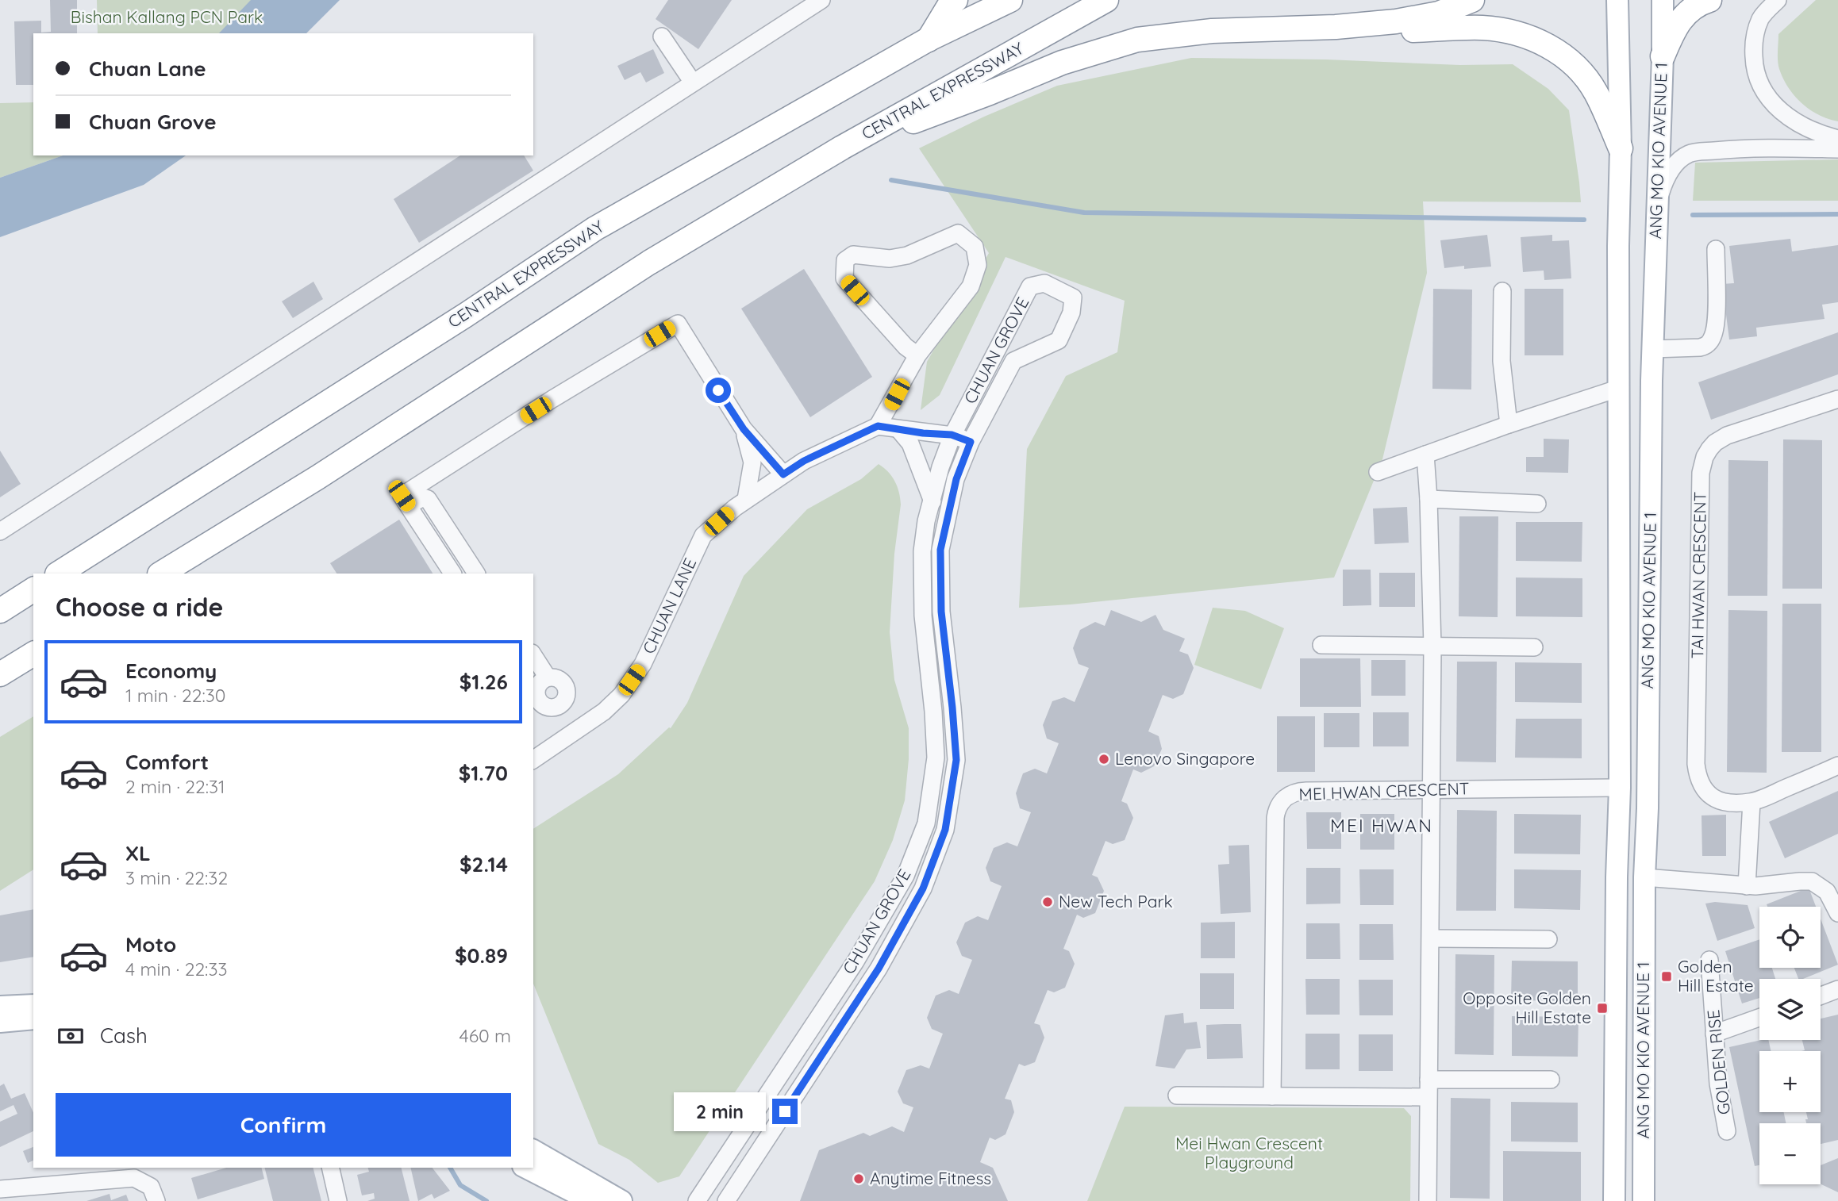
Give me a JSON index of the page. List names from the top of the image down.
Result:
{
  "streets": {
    "highway": ["CENTRAL EXPRESSWAY"],
    "main road": ["ANG MO KIO AVENUE 1"],
    "street": [
      "CHUAN GROVE",
      "TAI HWAN CRESCENT",
      "CHUAN LANE",
      "MEI HWAN CRESCENT",
      "GOLDEN RISE"
    ]
  },
  "crossings": [
    ["ANG MO KIO AVENUE 1", "MEI HWAN CRESCENT"]
  ],
  "districts": ["MEI HWAN"],
  "parks": ["Bishan Kallang PCN Park", "Mei Hwan Crescent Playground"],
  "places": {
    "other": ["Lenovo Singapore", "New Tech Park", "Anytime Fitness"],
    "transit": ["Golden Hill Estate", "Opposite Golden Hill Estate"]
  },
  "page": {
    "banner": ["Chuan Lane", "Chuan Grove"],
    "heading": "Choose a ride",
    "list": [
      {
        "name": "Economy",
        "note": "1 min · 22:30",
        "value": "$1.26"
      },
      {
        "name": "Comfort",
        "note": "2 min · 22:31",
        "value": "$1.70"
      },
      {
        "name": "XL",
        "note": "3 min · 22:32",
        "value": "$2.14"
      },
      {
        "name": "Moto",
        "note": "4 min · 22:33",
        "value": "$0.89"
      }
    ],
    "map_buttons": ["+", "−"],
    "pay": ["Cash", "460 m"],
    "buttons": "Confirm",
    "bubble": "2 min"
  }
}
